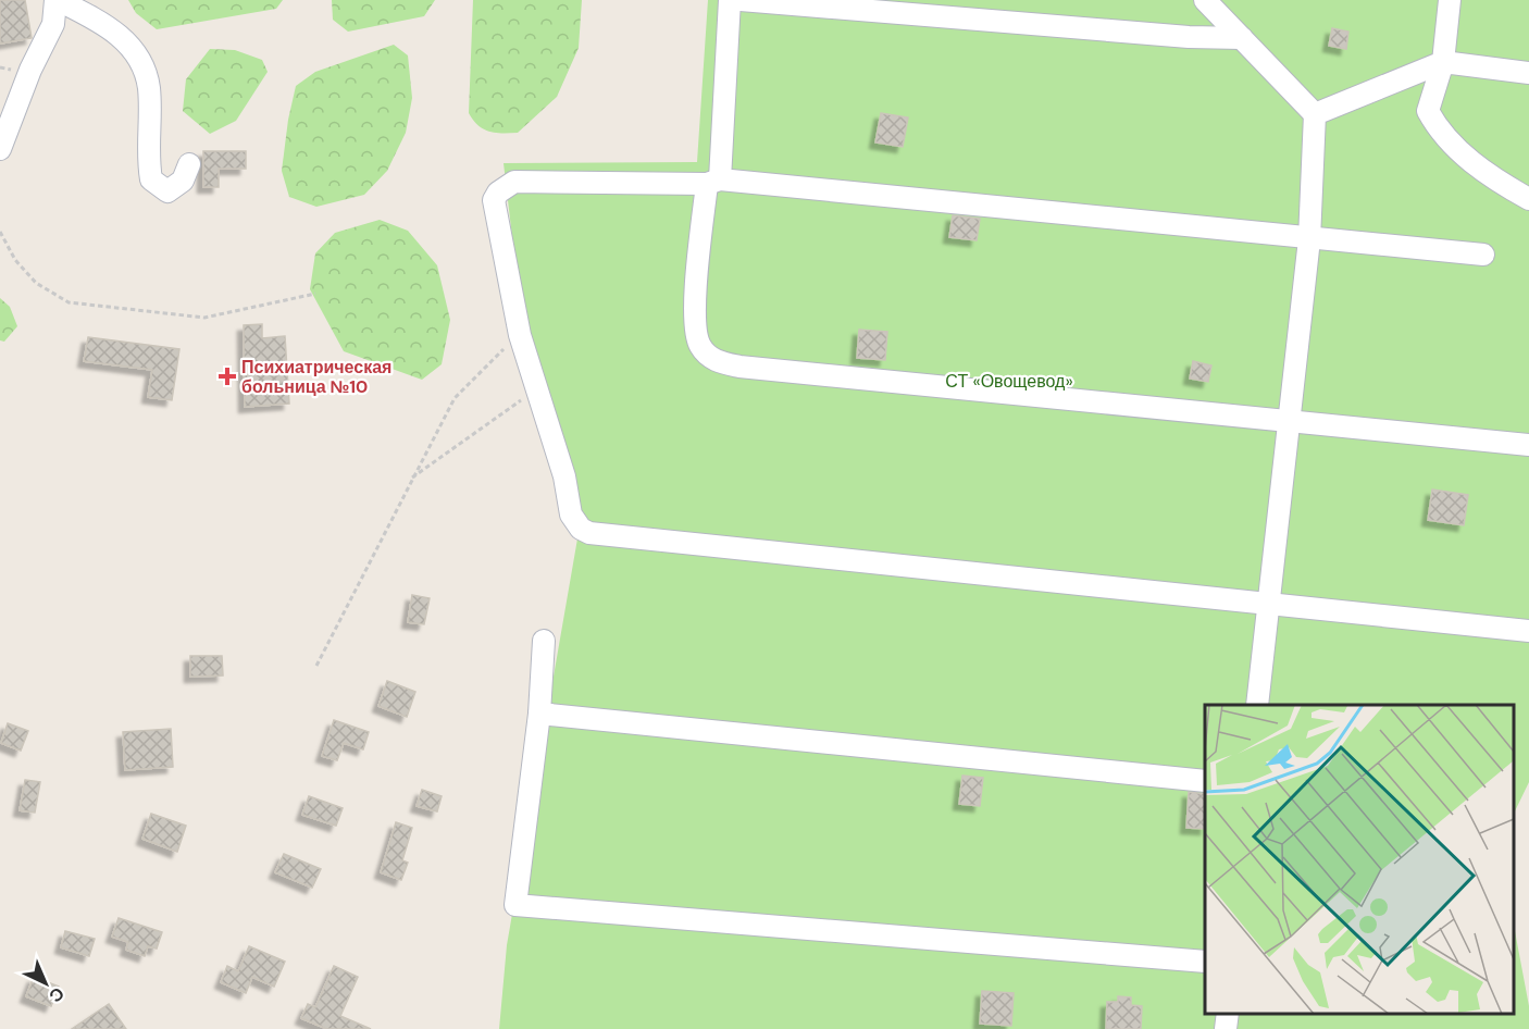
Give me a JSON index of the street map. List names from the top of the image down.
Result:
{
  "parks": ["СТ «Овощевод»"],
  "places": {
    "health": ["Психиатрическая больница №10"]
  },
  "north": "bottom right"
}
